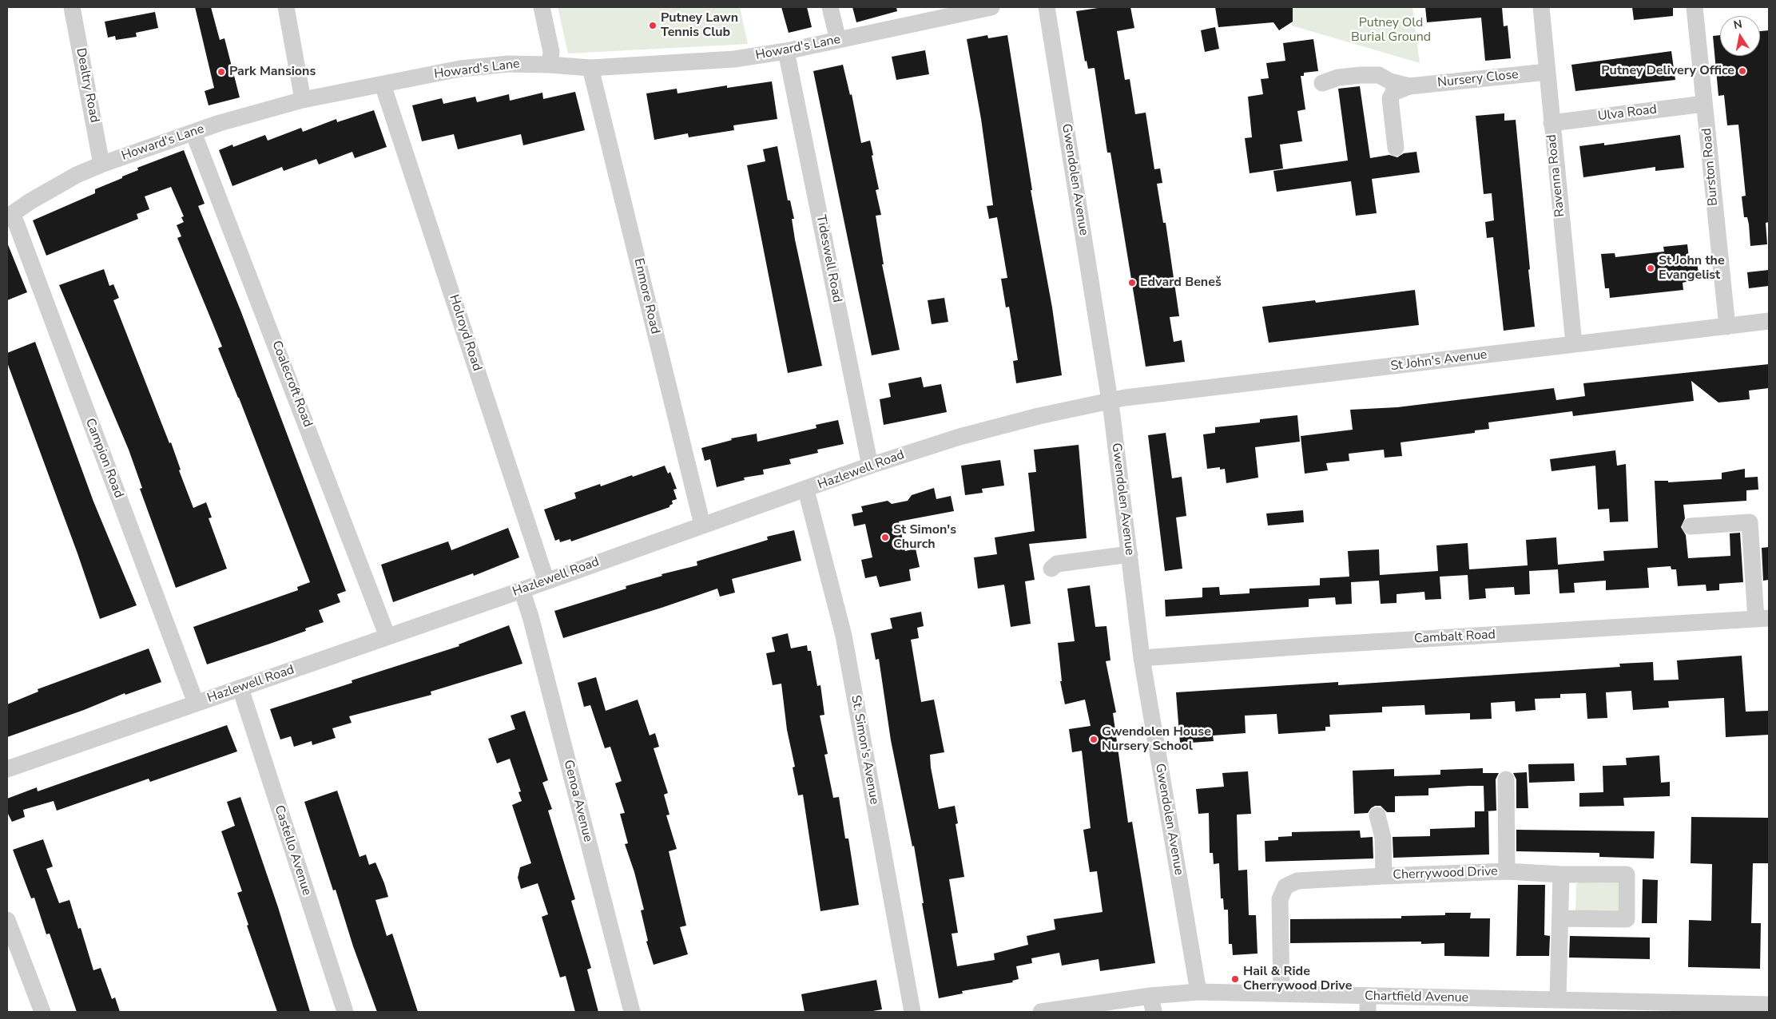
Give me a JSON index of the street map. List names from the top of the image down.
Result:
{
  "streets": {
    "street": [
      "Howard's Lane",
      "Nursery Close",
      "Dealtry Road",
      "Ulva Road",
      "Burston Road",
      "Ravenna Road",
      "Gwendolen Avenue",
      "Tideswell Road",
      "Enmore Road",
      "Holroyd Road",
      "St John's Avenue",
      "Coalecroft Road",
      "Campion Road",
      "Hazlewell Road",
      "Cambalt Road",
      "St. Simon's Avenue",
      "Genoa Avenue",
      "Castello Avenue",
      "Cherrywood Drive",
      "Chartfield Avenue"
    ]
  },
  "crossings": [
    ["Howard's Lane", "Dealtry Road"],
    ["Howard's Lane", "Tideswell Road"],
    ["Howard's Lane", "Enmore Road"],
    ["Howard's Lane", "Holroyd Road"],
    ["Howard's Lane", "Coalecroft Road"],
    ["Howard's Lane", "Campion Road"],
    ["Nursery Close", "Ravenna Road"],
    ["Ulva Road", "Burston Road"],
    ["Ulva Road", "Ravenna Road"],
    ["Burston Road", "St John's Avenue"],
    ["Ravenna Road", "St John's Avenue"],
    ["Gwendolen Avenue", "St John's Avenue"],
    ["Gwendolen Avenue", "Hazlewell Road"],
    ["Gwendolen Avenue", "Cambalt Road"],
    ["Gwendolen Avenue", "Chartfield Avenue"],
    ["Tideswell Road", "Hazlewell Road"],
    ["Enmore Road", "Hazlewell Road"],
    ["Holroyd Road", "Hazlewell Road"],
    ["St John's Avenue", "Hazlewell Road"],
    ["Coalecroft Road", "Hazlewell Road"],
    ["Campion Road", "Hazlewell Road"],
    ["Hazlewell Road", "St. Simon's Avenue"],
    ["Hazlewell Road", "Genoa Avenue"],
    ["Hazlewell Road", "Castello Avenue"],
    ["Cherrywood Drive", "Chartfield Avenue"]
  ],
  "parks": ["Putney Old Burial Ground"],
  "places": [
    "Putney Lawn Tennis Club",
    "Putney Delivery Office",
    "Park Mansions",
    "St John the Evangelist",
    "Edvard Beneš",
    "St Simon's Church",
    "Gwendolen House Nursery School",
    "Hail & Ride Cherrywood Drive"
  ],
  "north": "top"
}
